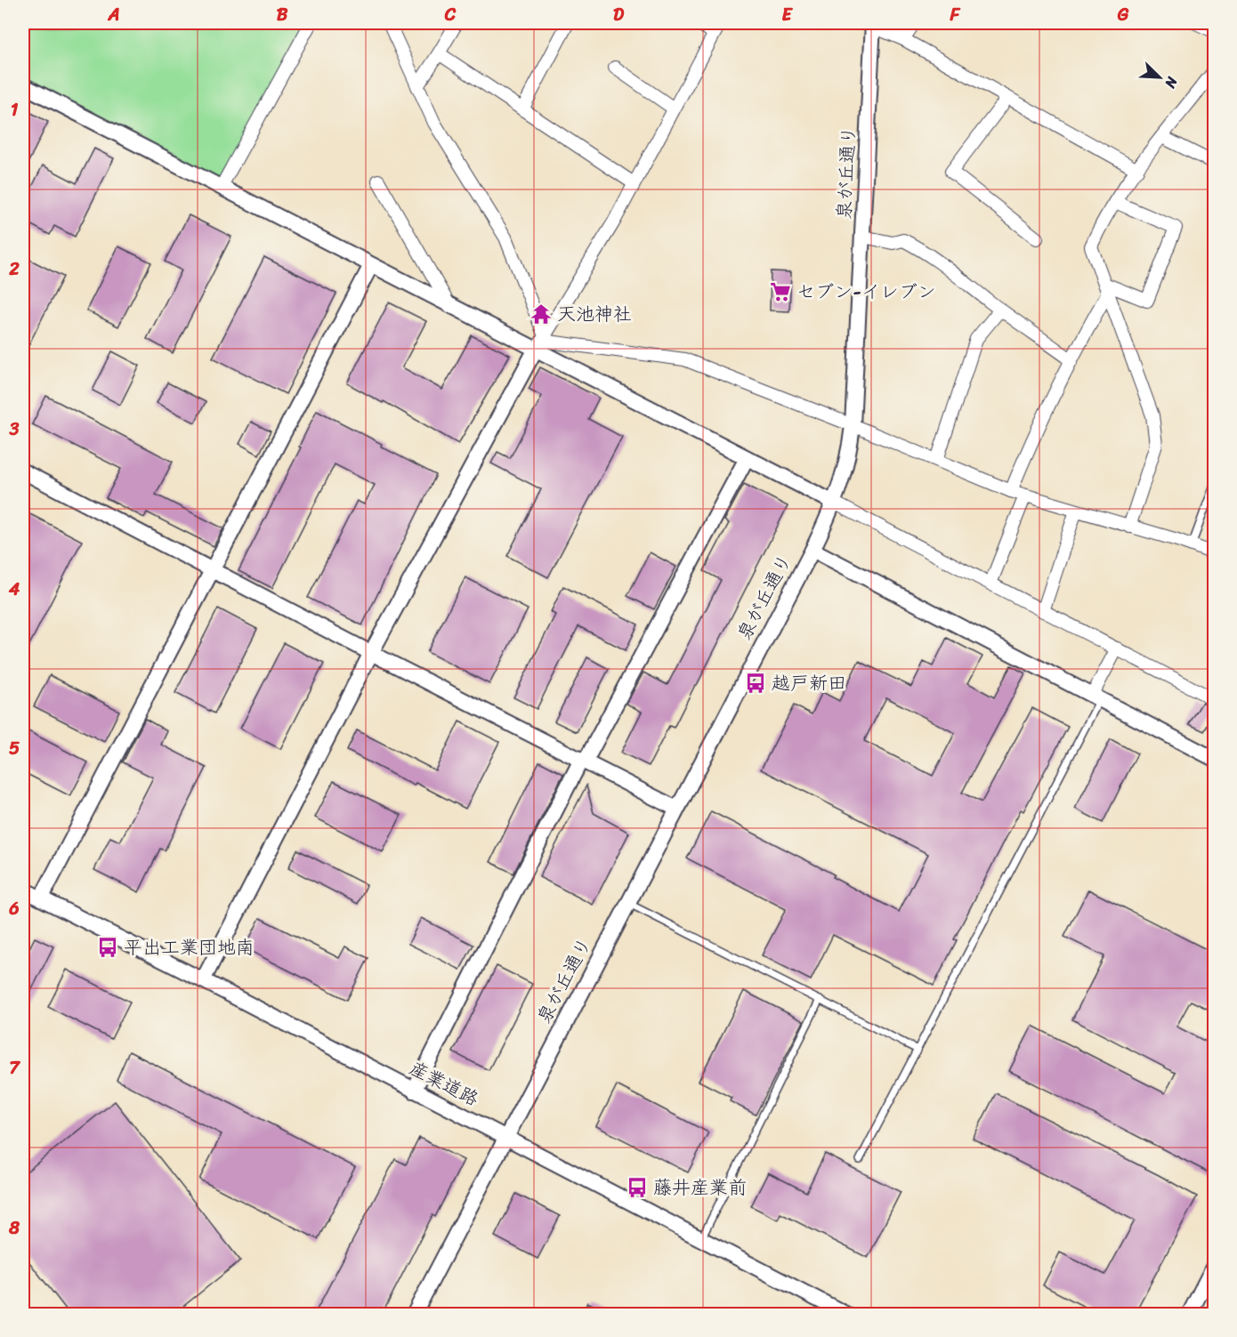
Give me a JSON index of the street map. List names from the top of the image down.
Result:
{
  "streets": {
    "street": ["泉が丘通り", "産業道路"]
  },
  "crossings": [
    ["泉が丘通り", "産業道路"]
  ],
  "places": {
    "supermarket": ["セブン-イレブン"],
    "temple": ["天池神社"],
    "bus stop": ["越戸新田", "平出工業団地南", "藤井産業前"]
  },
  "north": "bottom right",
  "grid": {
    "columns": [
      "A",
      "B",
      "C",
      "D",
      "E",
      "F",
      "G"
    ],
    "rows": [
      "1",
      "2",
      "3",
      "4",
      "5",
      "6",
      "7",
      "8"
    ]
  }
}
